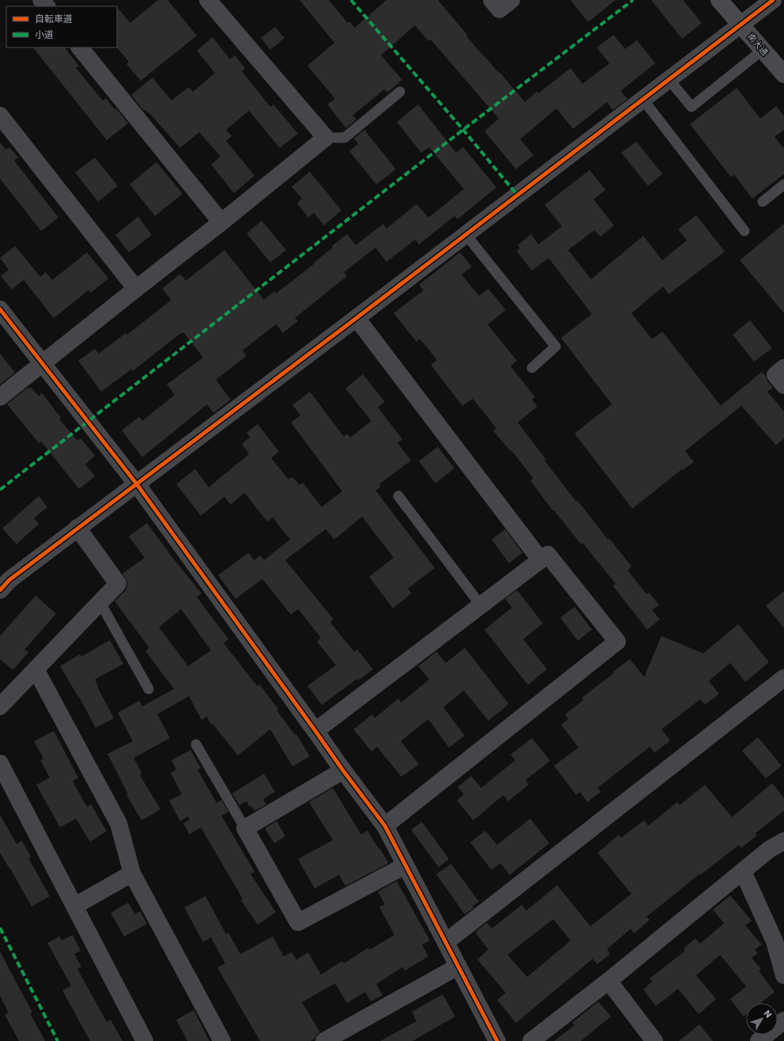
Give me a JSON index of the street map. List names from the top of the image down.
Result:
{
  "streets": {
    "street": ["南大通"]
  },
  "legend": ["自転車道", "小道"],
  "north": "top right"
}
